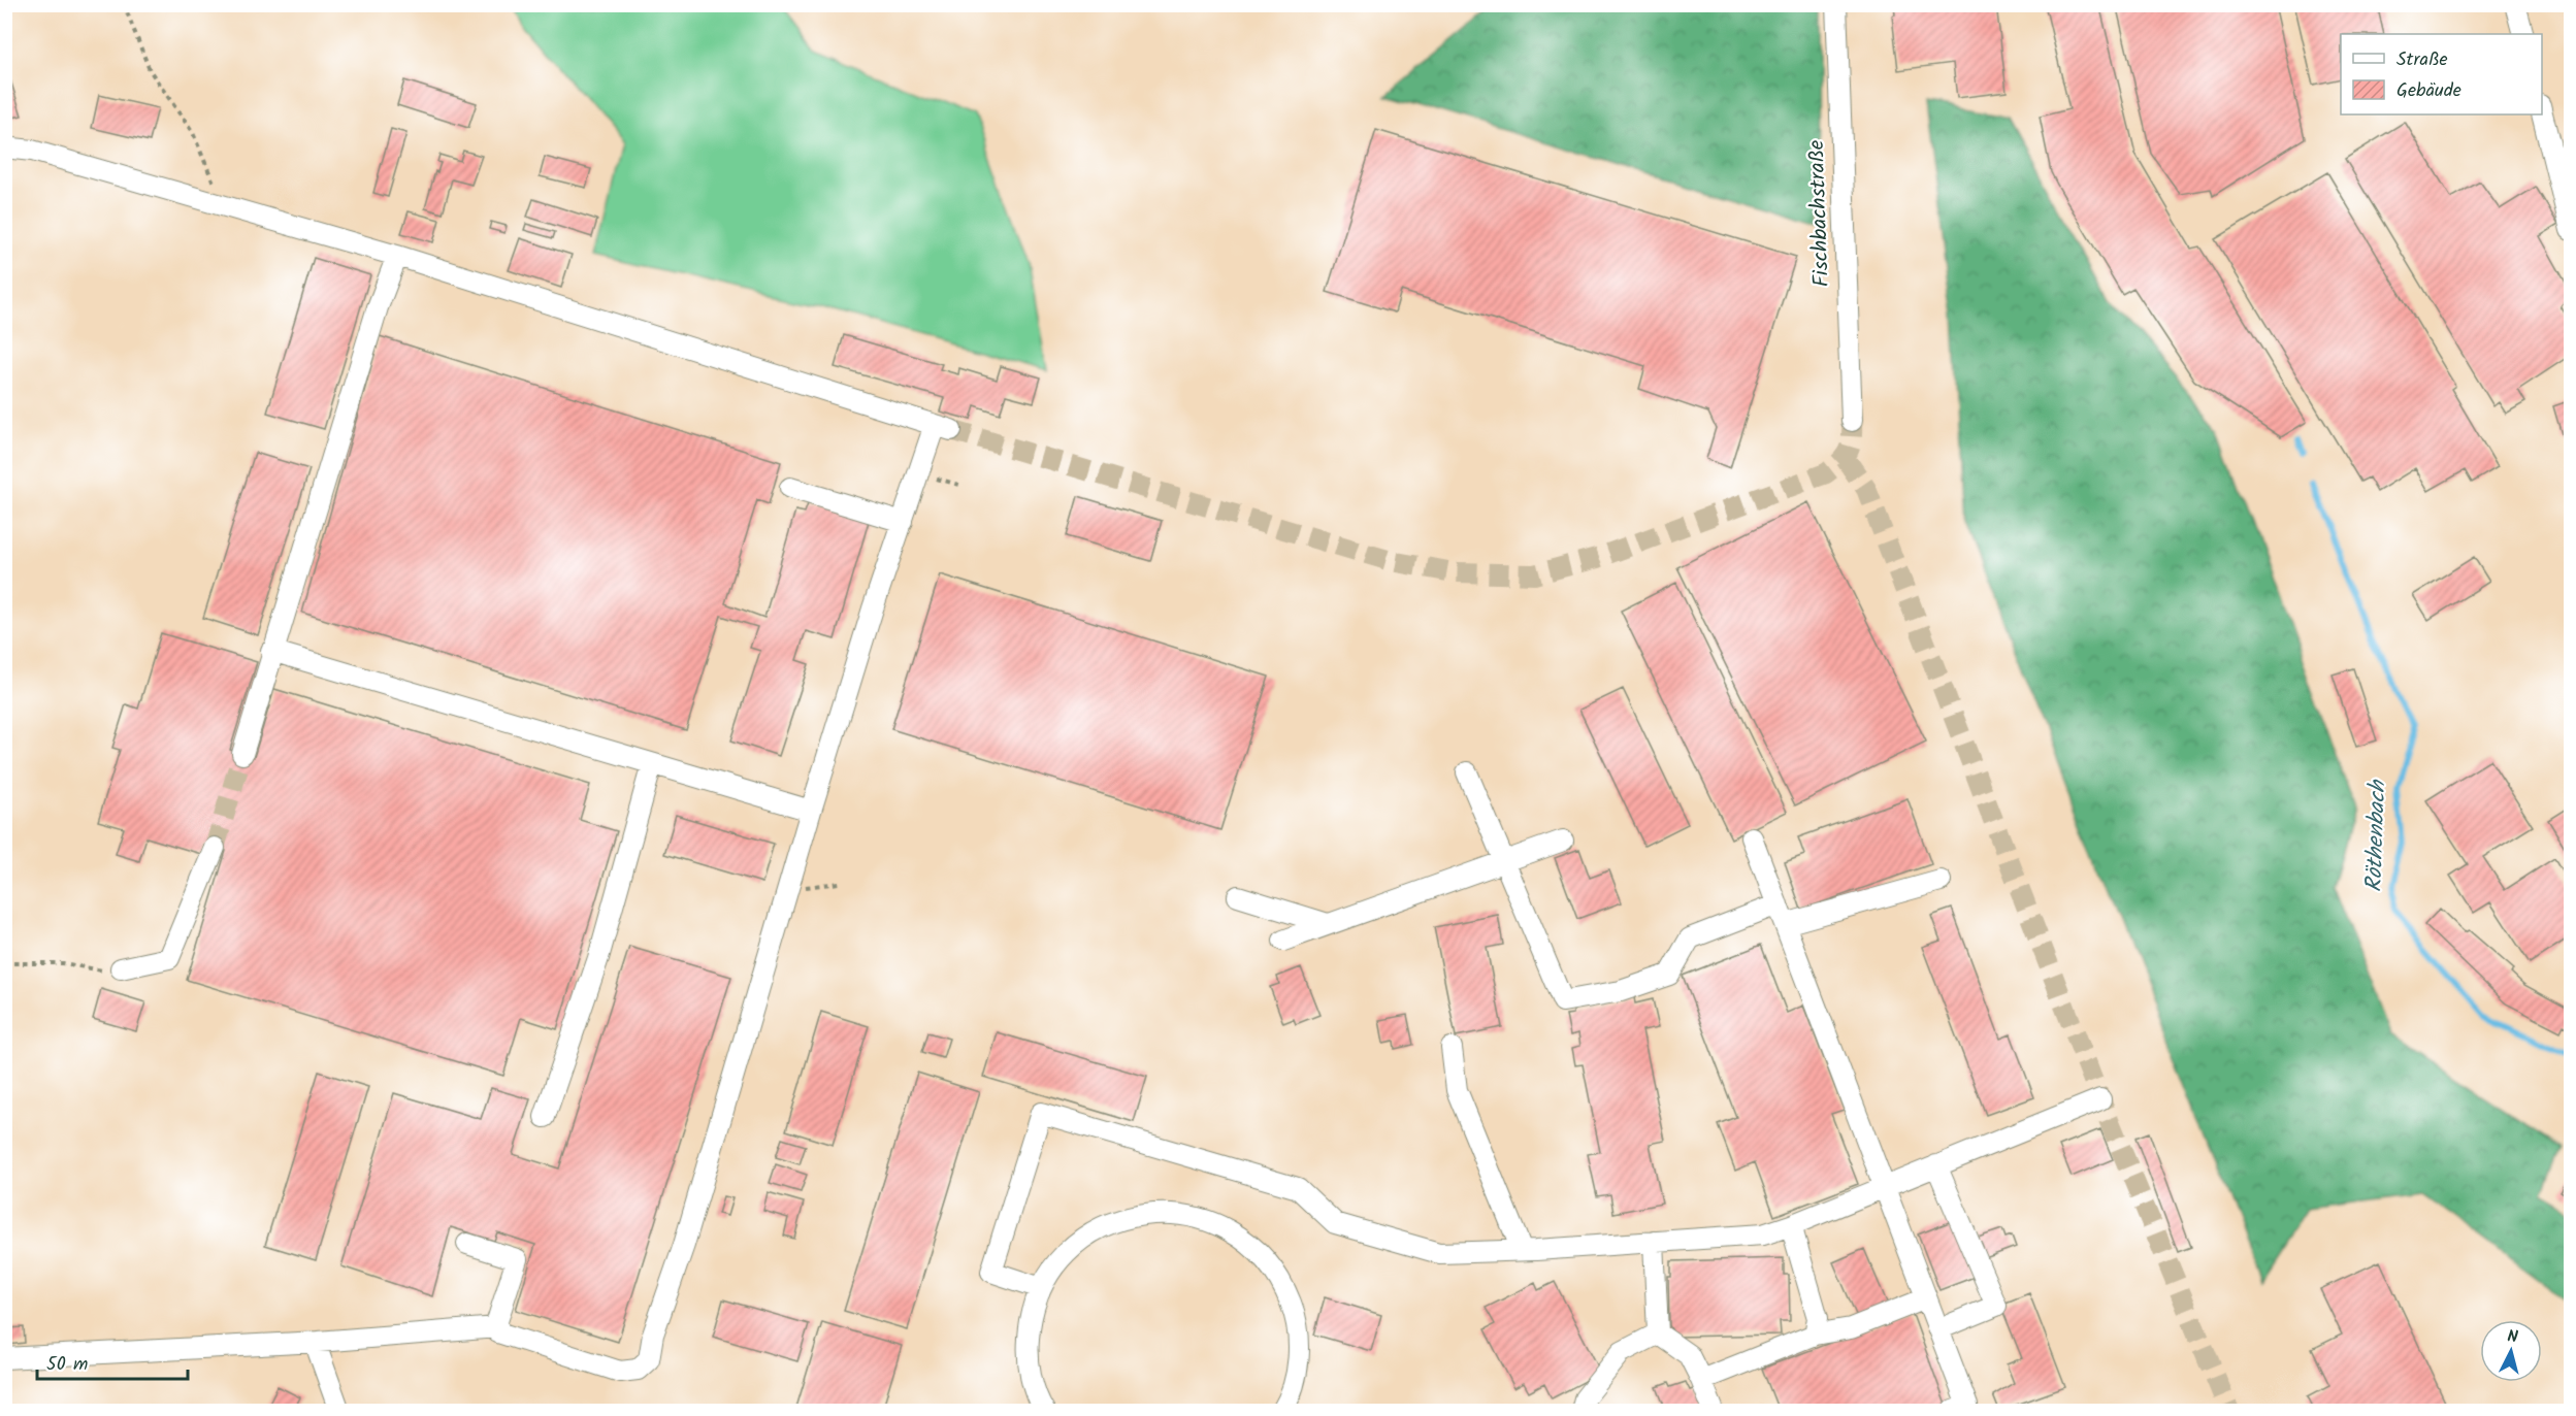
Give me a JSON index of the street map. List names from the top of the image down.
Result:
{
  "streets": {
    "street": ["Fischbachstraße"]
  },
  "water": ["Röthenbach"],
  "legend": ["Straße", "Gebäude"],
  "scale_bar": "50 m",
  "north": "top"
}
